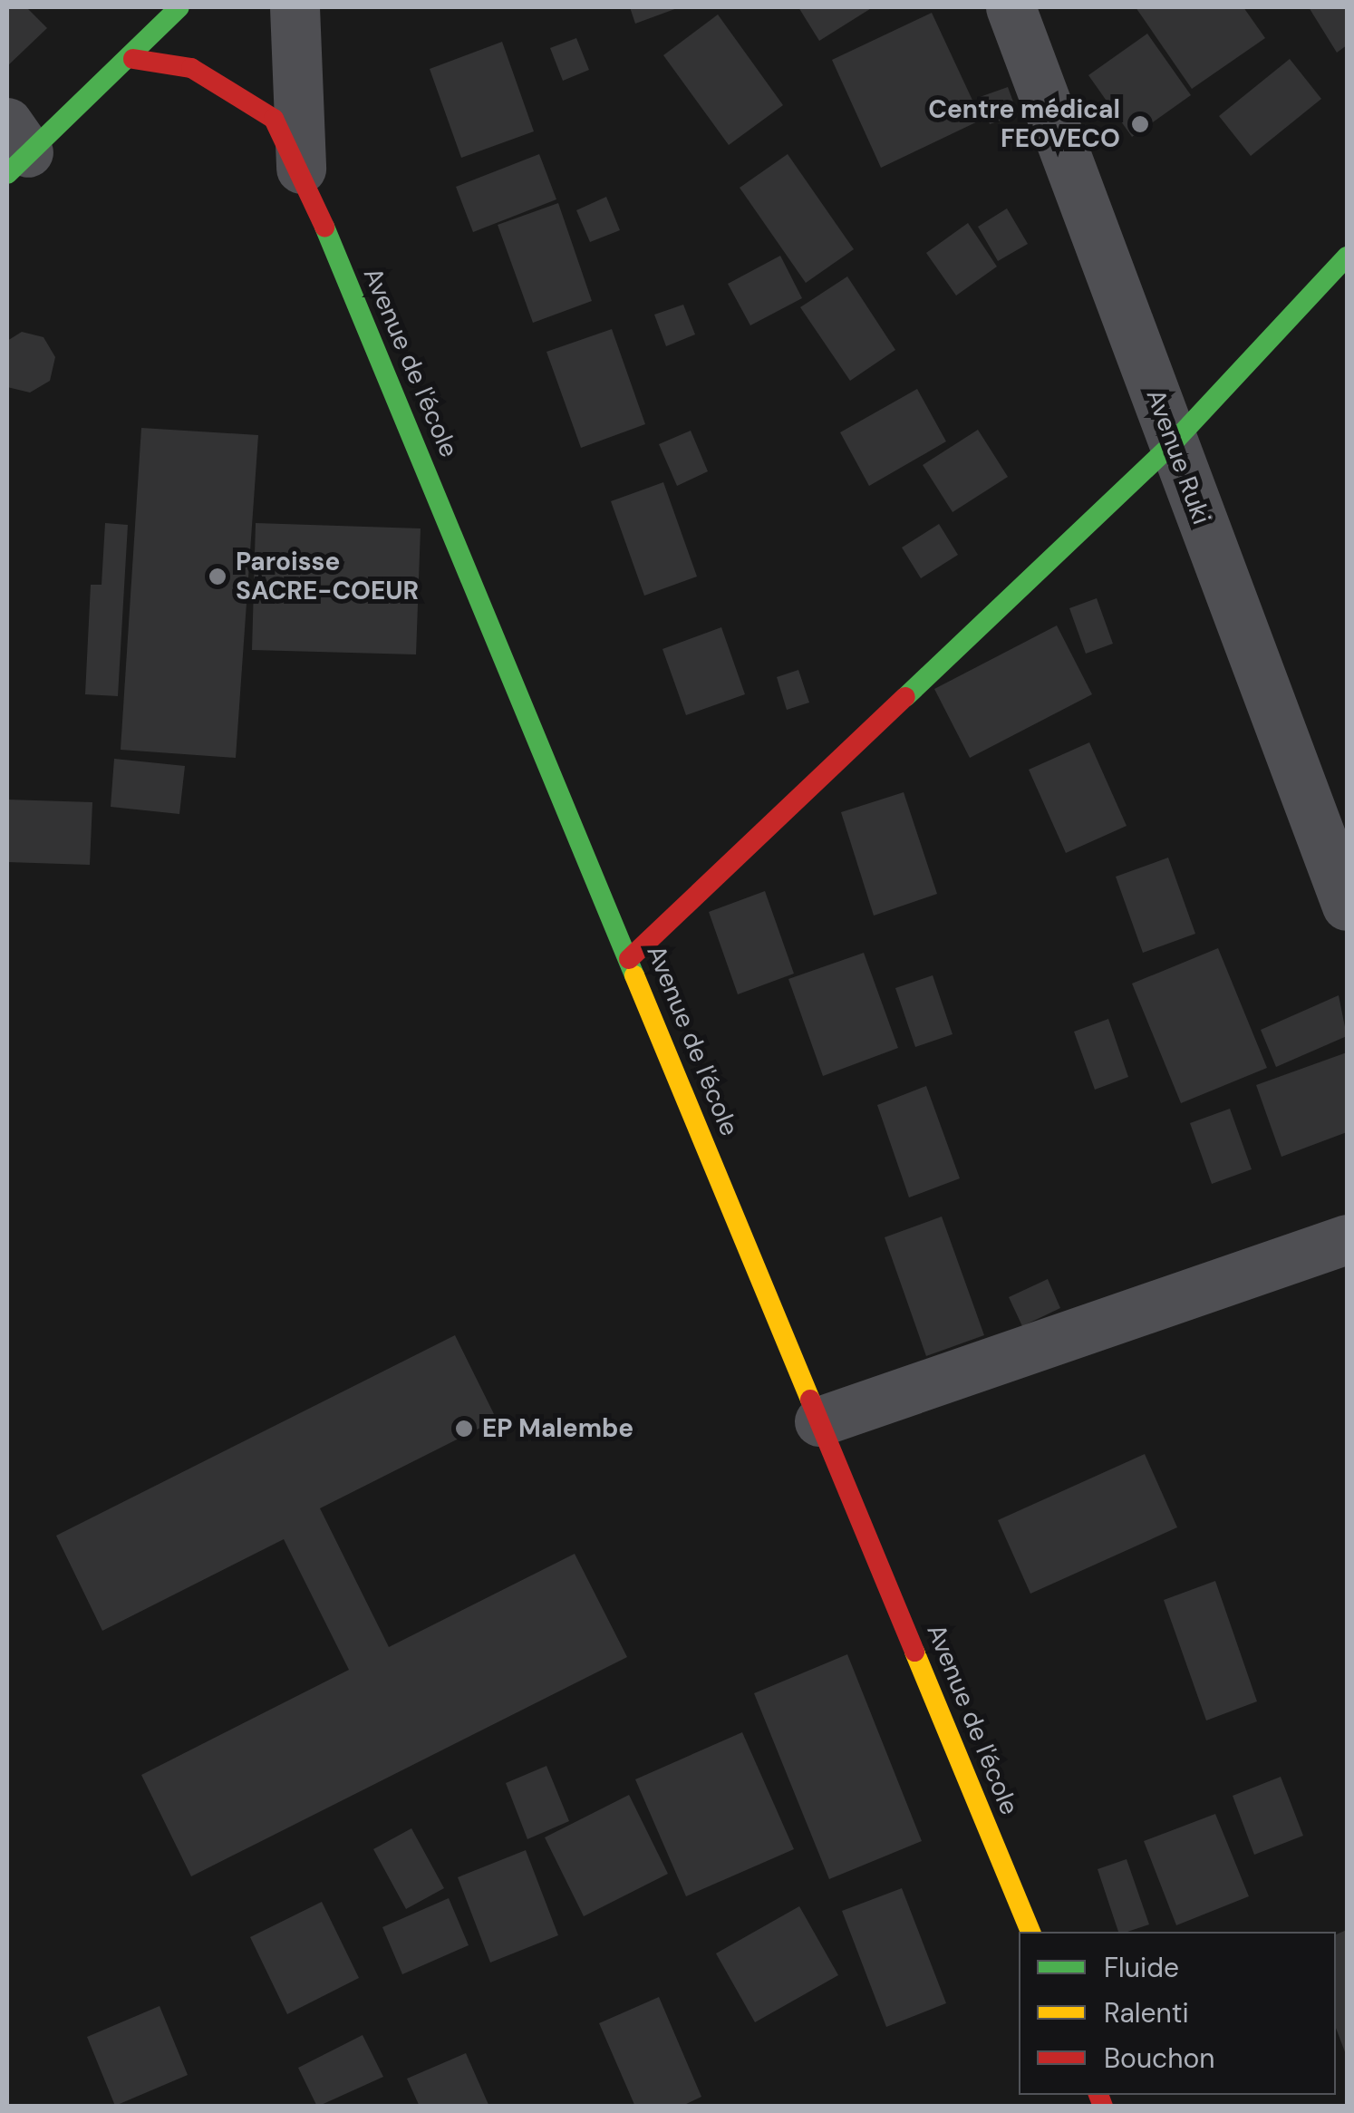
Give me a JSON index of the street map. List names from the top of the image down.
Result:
{
  "streets": {
    "street": ["Avenue de l'école", "Avenue Ruki"]
  },
  "places": ["Centre médical FEOVECO", "Paroisse SACRE-COEUR", "EP Malembe"],
  "legend": ["Fluide", "Ralenti", "Bouchon"]
}
